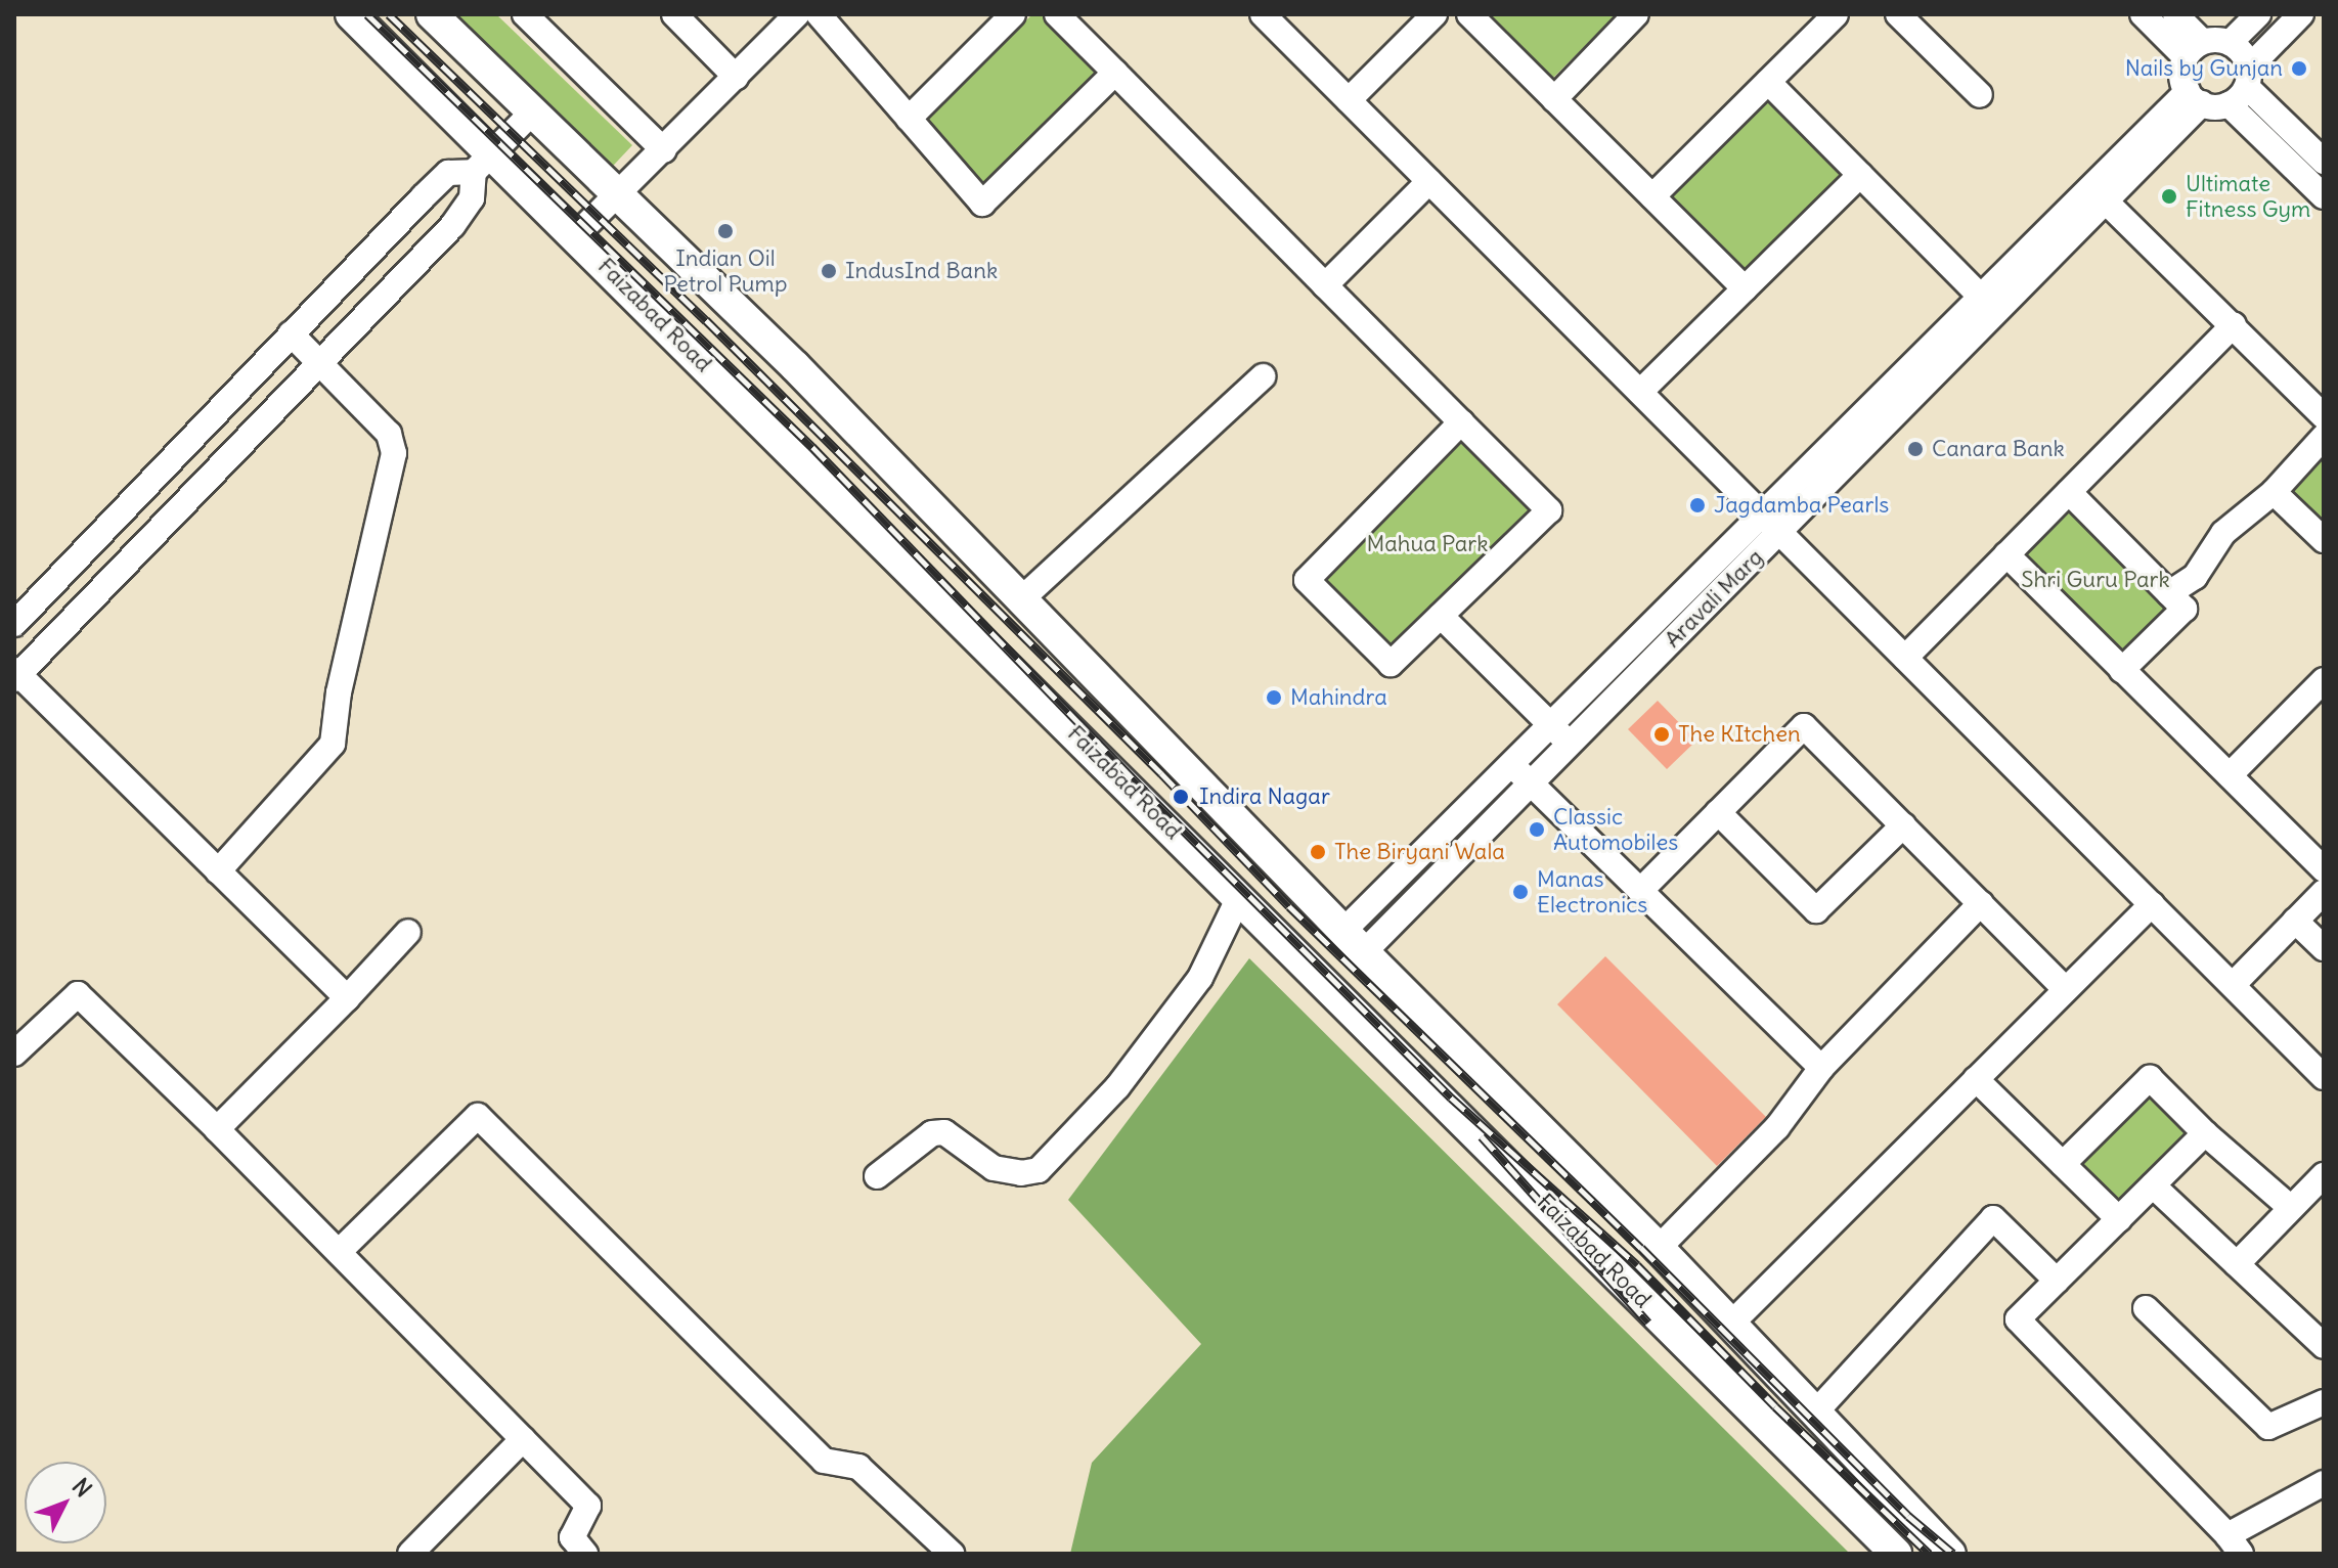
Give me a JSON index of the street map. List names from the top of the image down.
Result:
{
  "streets": {
    "main road": ["Faizabad Road"],
    "street": ["Aravali Marg"]
  },
  "crossings": [
    ["Faizabad Road", "Aravali Marg"]
  ],
  "parks": ["Mahua Park", "Shri Guru Park"],
  "places": [
    "Nails by Gunjan",
    "Ultimate Fitness Gym",
    "Indian Oil Petrol Pump",
    "IndusInd Bank",
    "Canara Bank",
    "Jagdamba Pearls",
    "Mahindra",
    "The KItchen",
    "Indira Nagar",
    "Classic Automobiles",
    "The Biryani Wala",
    "Manas Electronics"
  ],
  "north": "top right"
}
